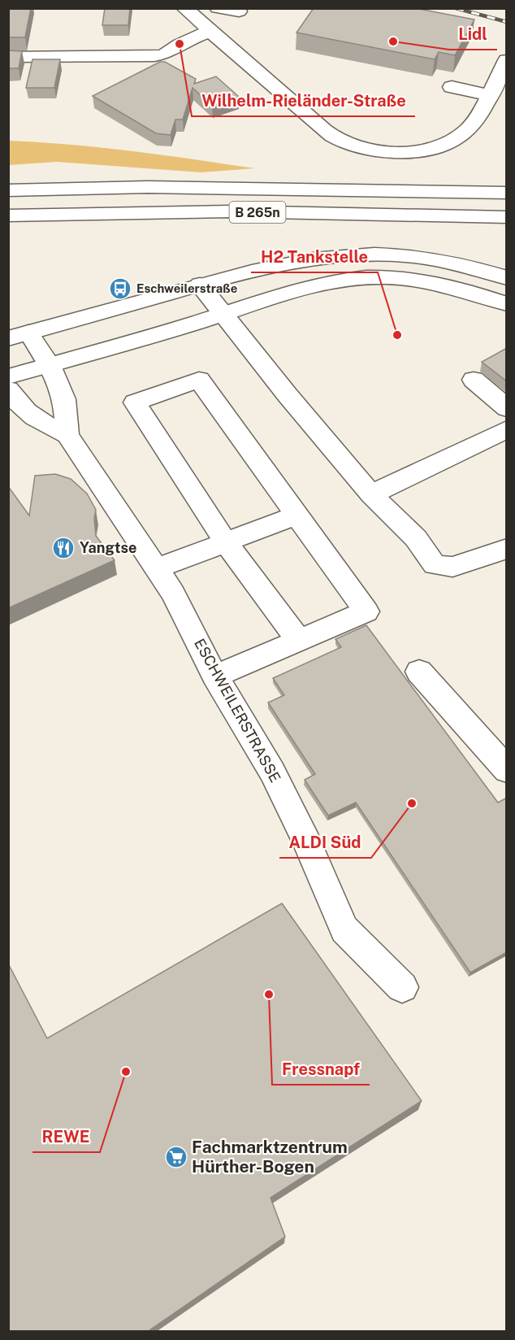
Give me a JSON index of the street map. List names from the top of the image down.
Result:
{
  "streets": {
    "main road": ["B 265n", "ESCHWEILERSTRASSE"]
  },
  "places": {
    "other": [
      "Lidl",
      "Wilhelm-Rieländer-Straße",
      "H2 Tankstelle",
      "ALDI Süd",
      "Fressnapf",
      "REWE"
    ],
    "bus stop": ["Eschweilerstraße"],
    "restaurant": ["Yangtse"],
    "supermarket": ["Fachmarktzentrum Hürther-Bogen"]
  }
}
